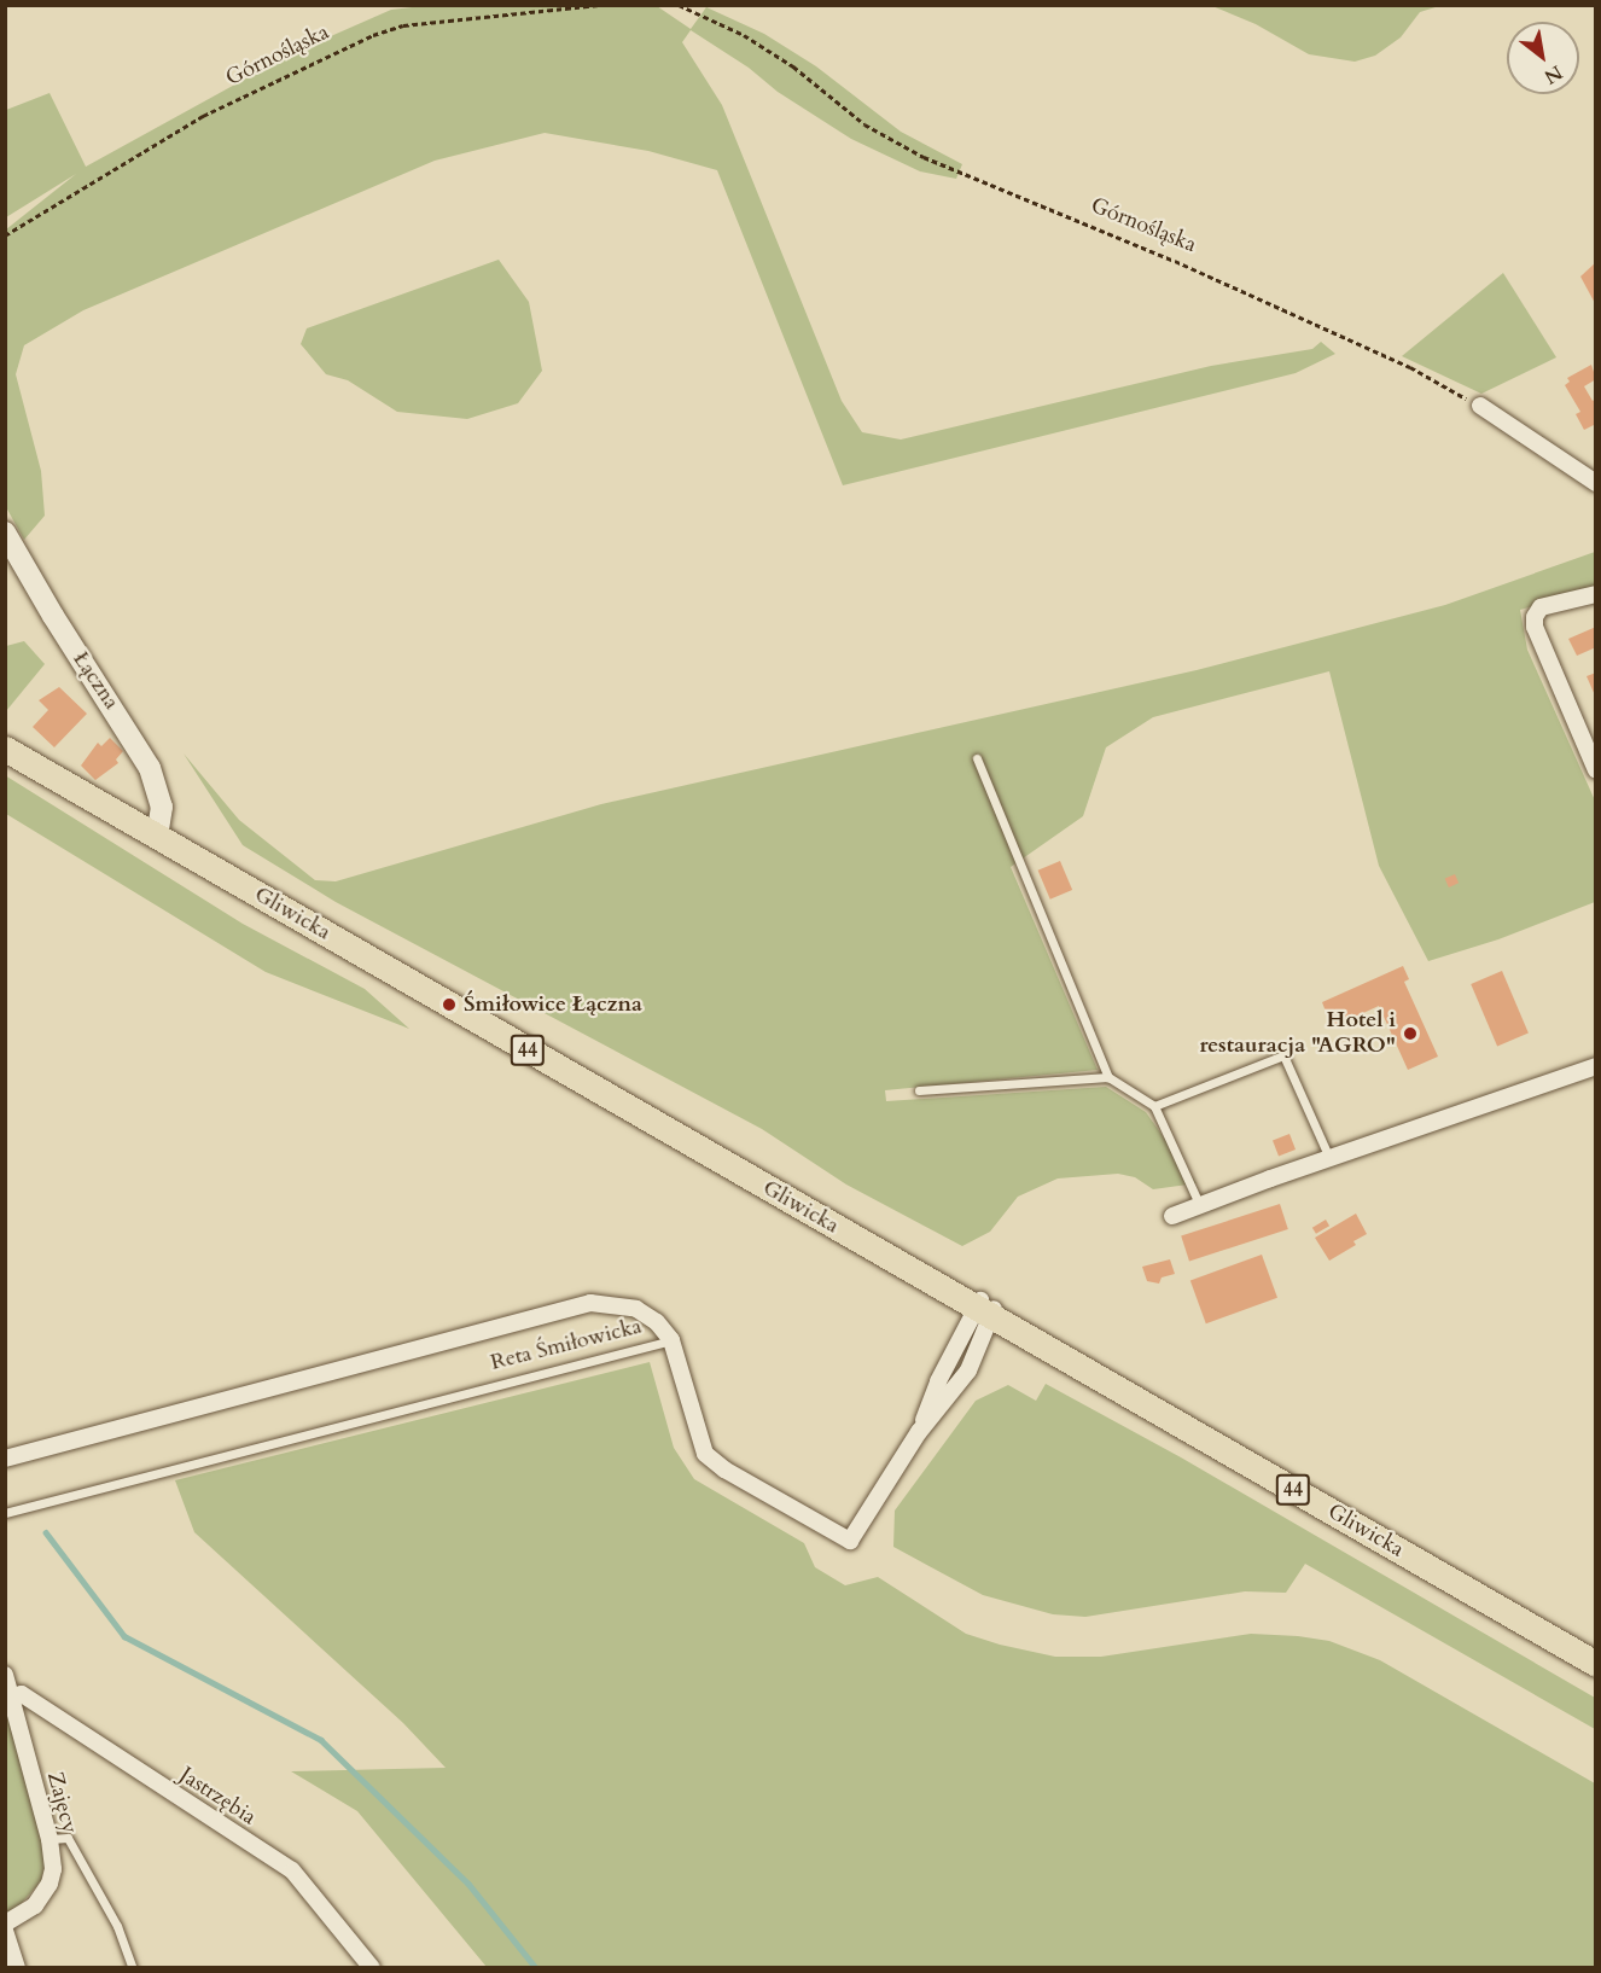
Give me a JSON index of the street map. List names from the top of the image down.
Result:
{
  "streets": {
    "main road": ["Gliwicka", "44"],
    "street": [
      "Łączna",
      "Reta Śmiłowicka",
      "Jastrzębia",
      "Zajęcy"
    ],
    "path": ["Górnośląska"]
  },
  "crossings": [
    ["Łączna", "Gliwicka"],
    ["Jastrzębia", "Zajęcy"]
  ],
  "places": ["Śmiłowice Łączna", "Hotel i restauracja \"AGRO\""],
  "north": "bottom right"
}
